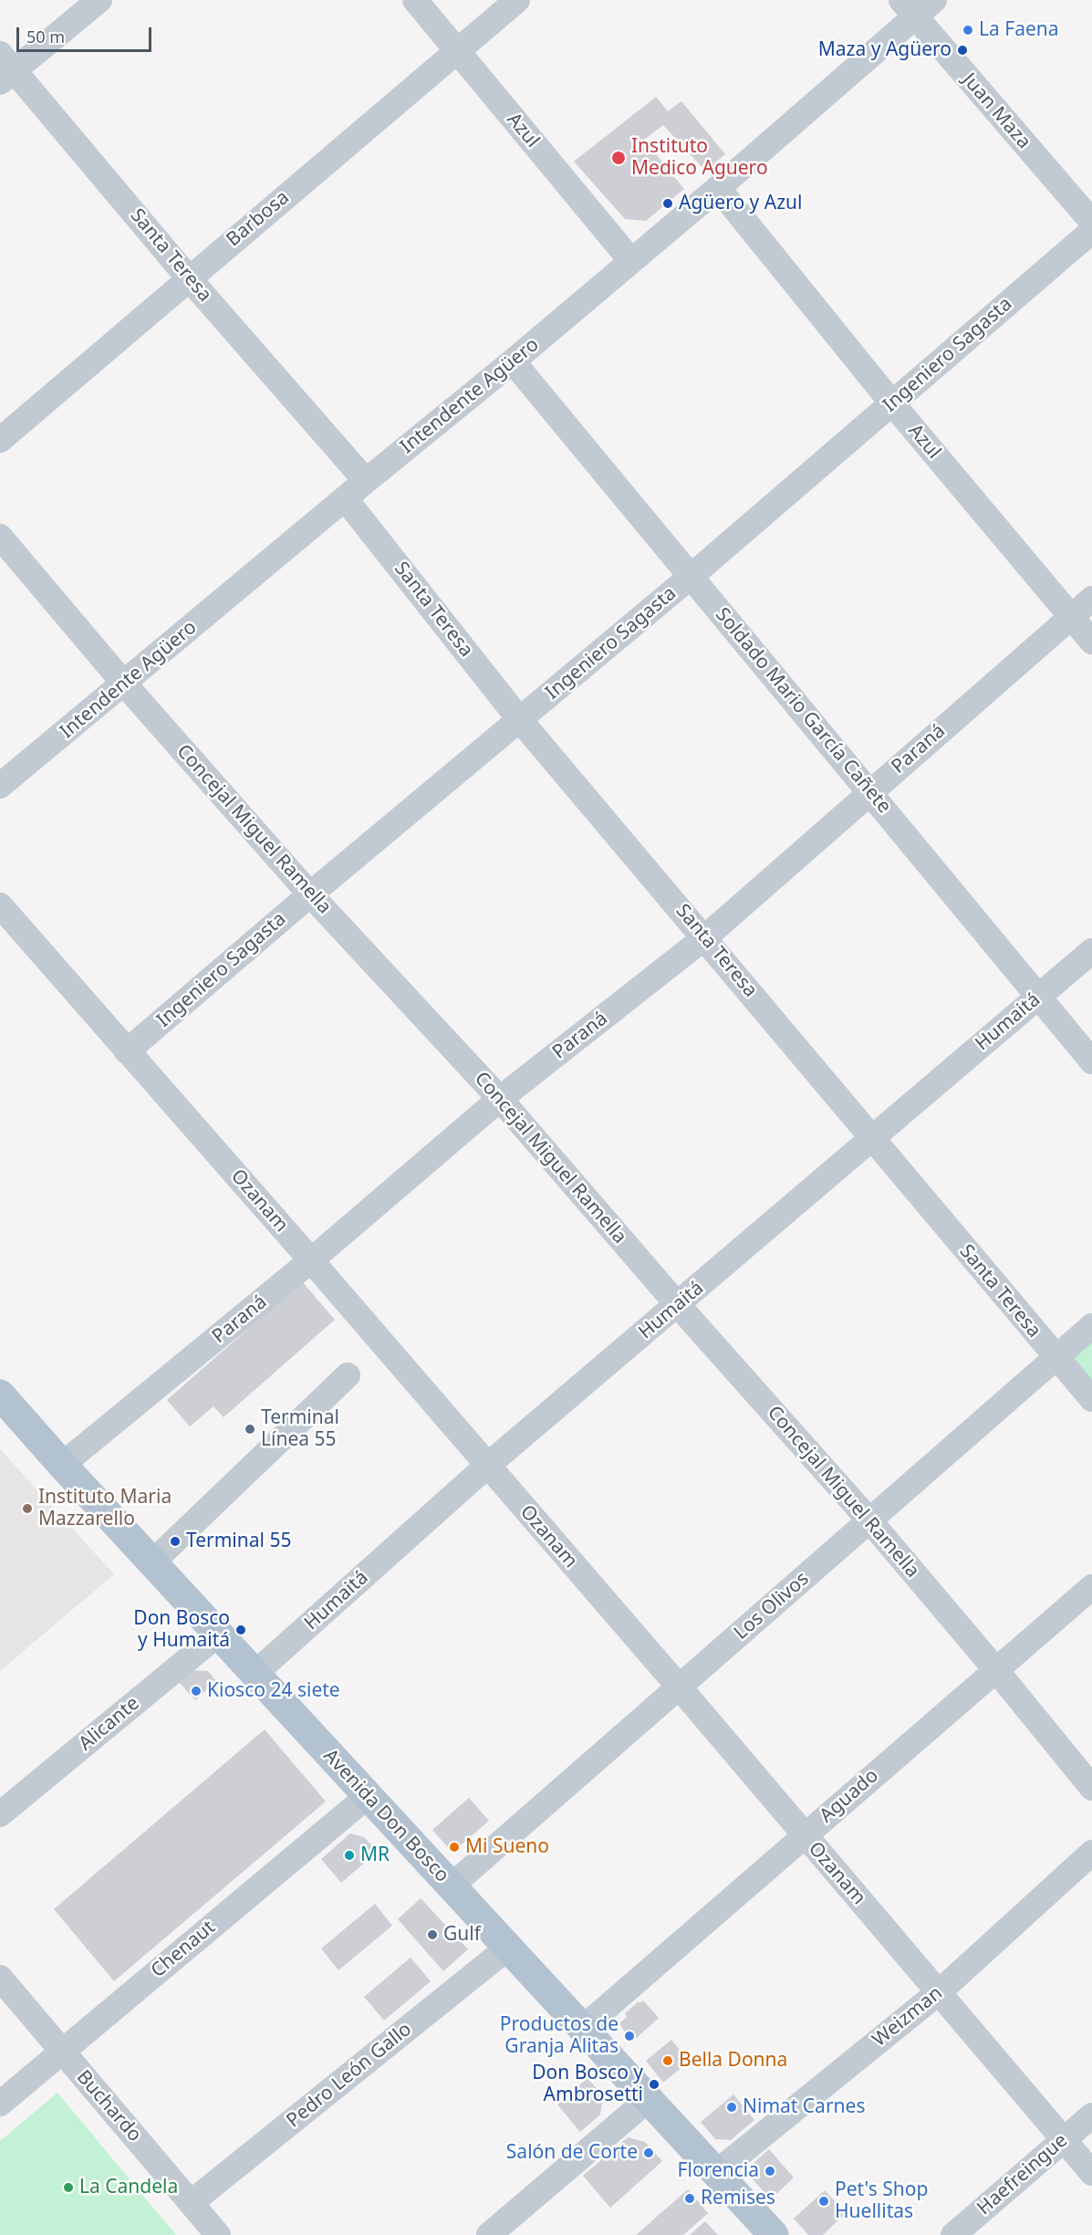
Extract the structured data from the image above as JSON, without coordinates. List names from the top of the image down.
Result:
{
  "streets": {
    "main road": ["Avenida Don Bosco"],
    "street": [
      "Juan Maza",
      "Azul",
      "Barbosa",
      "Santa Teresa",
      "Ingeniero Sagasta",
      "Intendente Agüero",
      "Soldado Mario García Cañete",
      "Paraná",
      "Concejal Miguel Ramella",
      "Humaitá",
      "Ozanam",
      "Los Olivos",
      "Alicante",
      "Aguado",
      "Chenaut",
      "Weizman",
      "Pedro León Gallo",
      "Buchardo",
      "Haefreingue"
    ]
  },
  "crossings": [
    ["Juan Maza", "Intendente Agüero"],
    ["Azul", "Barbosa"],
    ["Azul", "Ingeniero Sagasta"],
    ["Azul", "Intendente Agüero"],
    ["Azul", "Paraná"],
    ["Barbosa", "Santa Teresa"],
    ["Santa Teresa", "Ingeniero Sagasta"],
    ["Santa Teresa", "Intendente Agüero"],
    ["Santa Teresa", "Paraná"],
    ["Santa Teresa", "Humaitá"],
    ["Santa Teresa", "Los Olivos"],
    ["Ingeniero Sagasta", "Soldado Mario García Cañete"],
    ["Ingeniero Sagasta", "Concejal Miguel Ramella"],
    ["Ingeniero Sagasta", "Ozanam"],
    ["Intendente Agüero", "Soldado Mario García Cañete"],
    ["Intendente Agüero", "Concejal Miguel Ramella"],
    ["Soldado Mario García Cañete", "Paraná"],
    ["Soldado Mario García Cañete", "Humaitá"],
    ["Paraná", "Concejal Miguel Ramella"],
    ["Paraná", "Ozanam"],
    ["Paraná", "Avenida Don Bosco"],
    ["Concejal Miguel Ramella", "Humaitá"],
    ["Concejal Miguel Ramella", "Los Olivos"],
    ["Concejal Miguel Ramella", "Aguado"],
    ["Humaitá", "Ozanam"],
    ["Humaitá", "Avenida Don Bosco"],
    ["Ozanam", "Los Olivos"],
    ["Ozanam", "Aguado"],
    ["Ozanam", "Weizman"],
    ["Ozanam", "Haefreingue"],
    ["Los Olivos", "Avenida Don Bosco"],
    ["Alicante", "Avenida Don Bosco"],
    ["Aguado", "Avenida Don Bosco"],
    ["Avenida Don Bosco", "Chenaut"],
    ["Avenida Don Bosco", "Weizman"],
    ["Avenida Don Bosco", "Pedro León Gallo"],
    ["Chenaut", "Buchardo"],
    ["Pedro León Gallo", "Buchardo"]
  ],
  "places": [
    "La Faena",
    "Maza y Agüero",
    "Instituto Medico Aguero",
    "Agüero y Azul",
    "Terminal Línea 55",
    "Instituto Maria Mazzarello",
    "Terminal 55",
    "Don Bosco y Humaitá",
    "Kiosco 24 siete",
    "Mi Sueno",
    "MR",
    "Gulf",
    "Productos de Granja Alitas",
    "Bella Donna",
    "Don Bosco y Ambrosetti",
    "Nimat Carnes",
    "Salón de Corte",
    "Florencia",
    "La Candela",
    "Remises",
    "Pet's Shop Huellitas"
  ],
  "scale_bar": "50 m"
}
